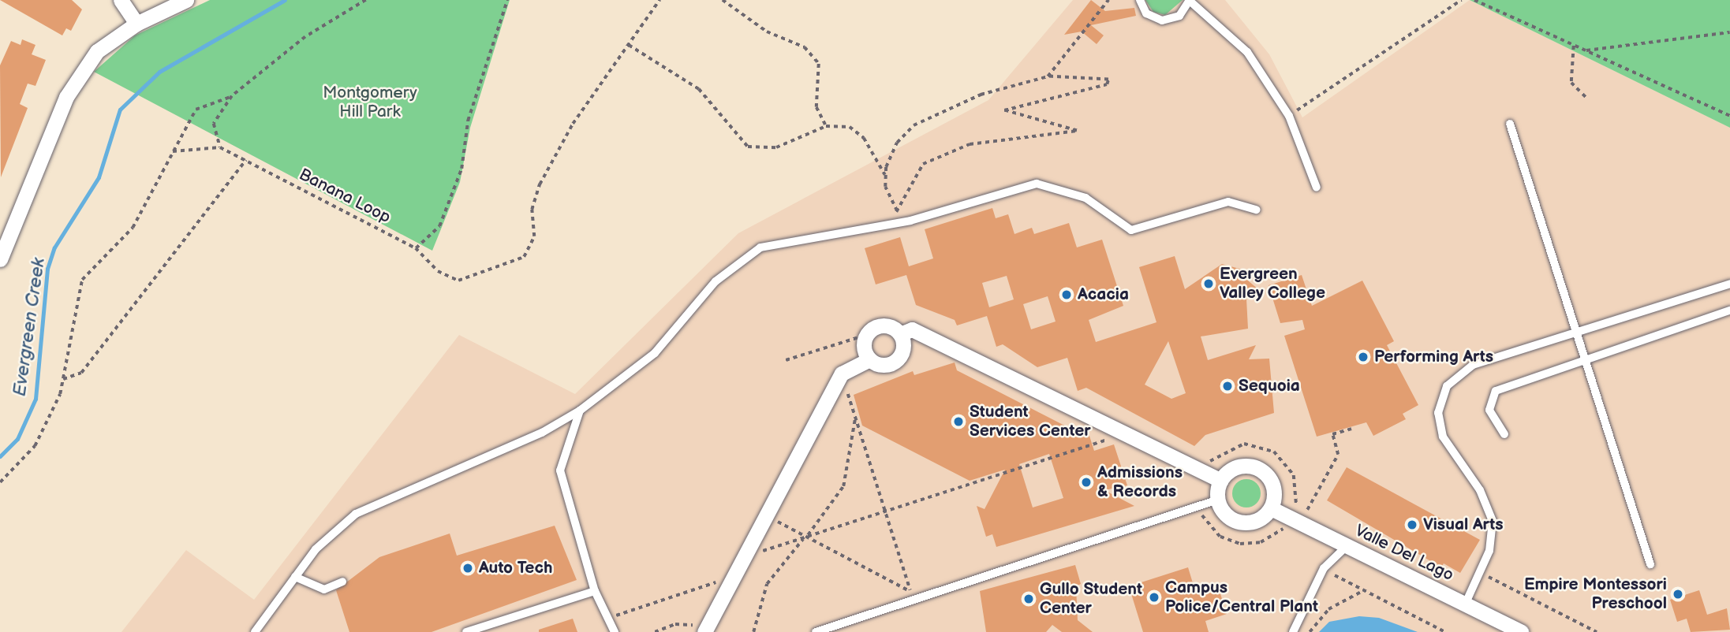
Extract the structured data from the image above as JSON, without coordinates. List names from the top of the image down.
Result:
{
  "streets": {
    "street": ["Valle Del Lago"],
    "path": ["Banana Loop"]
  },
  "water": ["Evergreen Creek"],
  "parks": ["Montgomery Hill Park"],
  "places": [
    "Evergreen Valley College",
    "Acacia",
    "Performing Arts",
    "Sequoia",
    "Student Services Center",
    "Admissions & Records",
    "Visual Arts",
    "Auto Tech",
    "Empire Montessori Preschool",
    "Campus Police/Central Plant",
    "Gullo Student Center"
  ]
}
